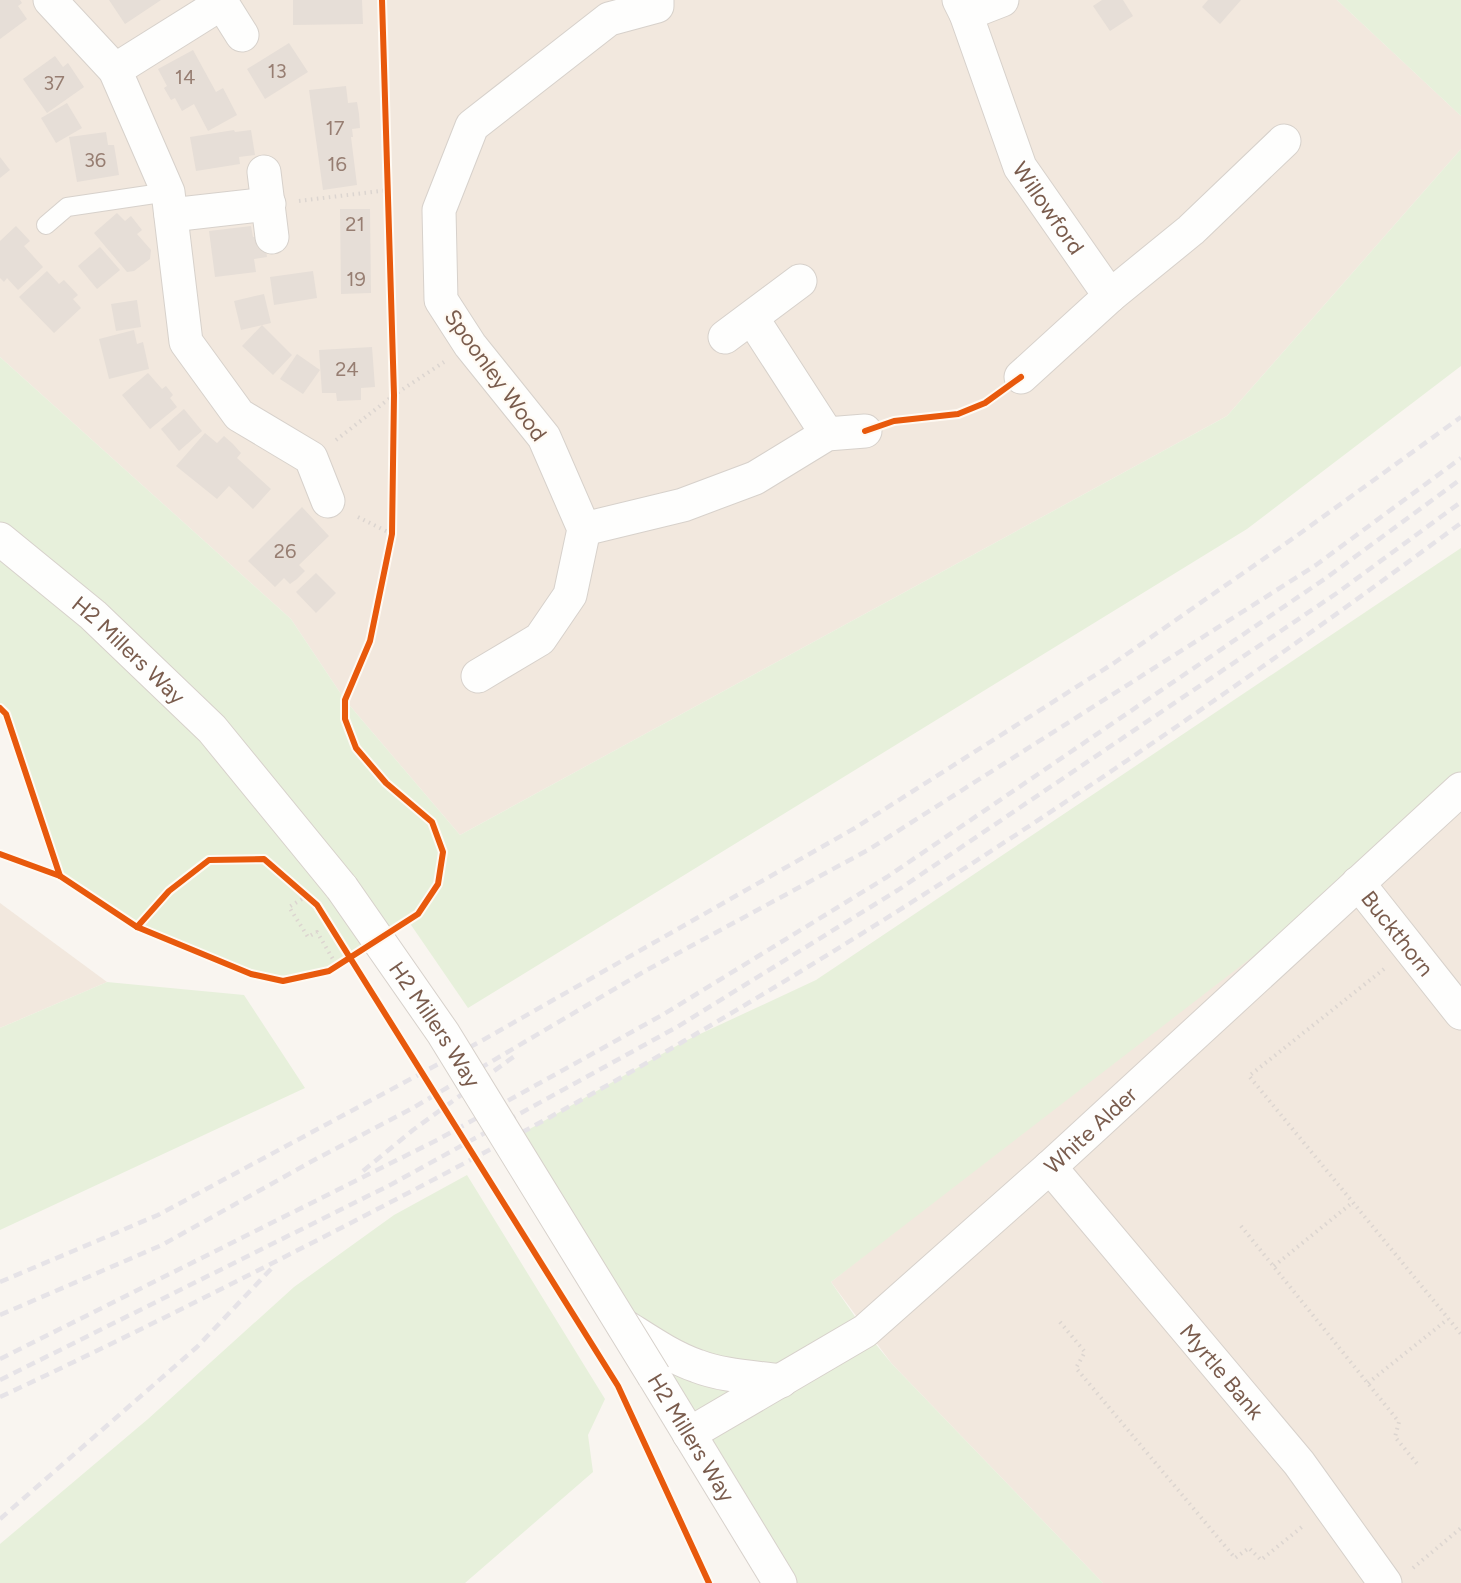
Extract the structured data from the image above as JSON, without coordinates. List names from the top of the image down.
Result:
{
  "streets": {
    "street": [
      "Willowford",
      "Spoonley Wood",
      "H2 Millers Way",
      "Buckthorn",
      "White Alder",
      "Myrtle Bank"
    ]
  },
  "crossings": [
    ["H2 Millers Way", "White Alder"],
    ["Buckthorn", "White Alder"],
    ["White Alder", "Myrtle Bank"]
  ],
  "house_numbers": [
    "13",
    "14",
    "37",
    "17",
    "36",
    "16",
    "21",
    "19",
    "24",
    "26"
  ]
}
